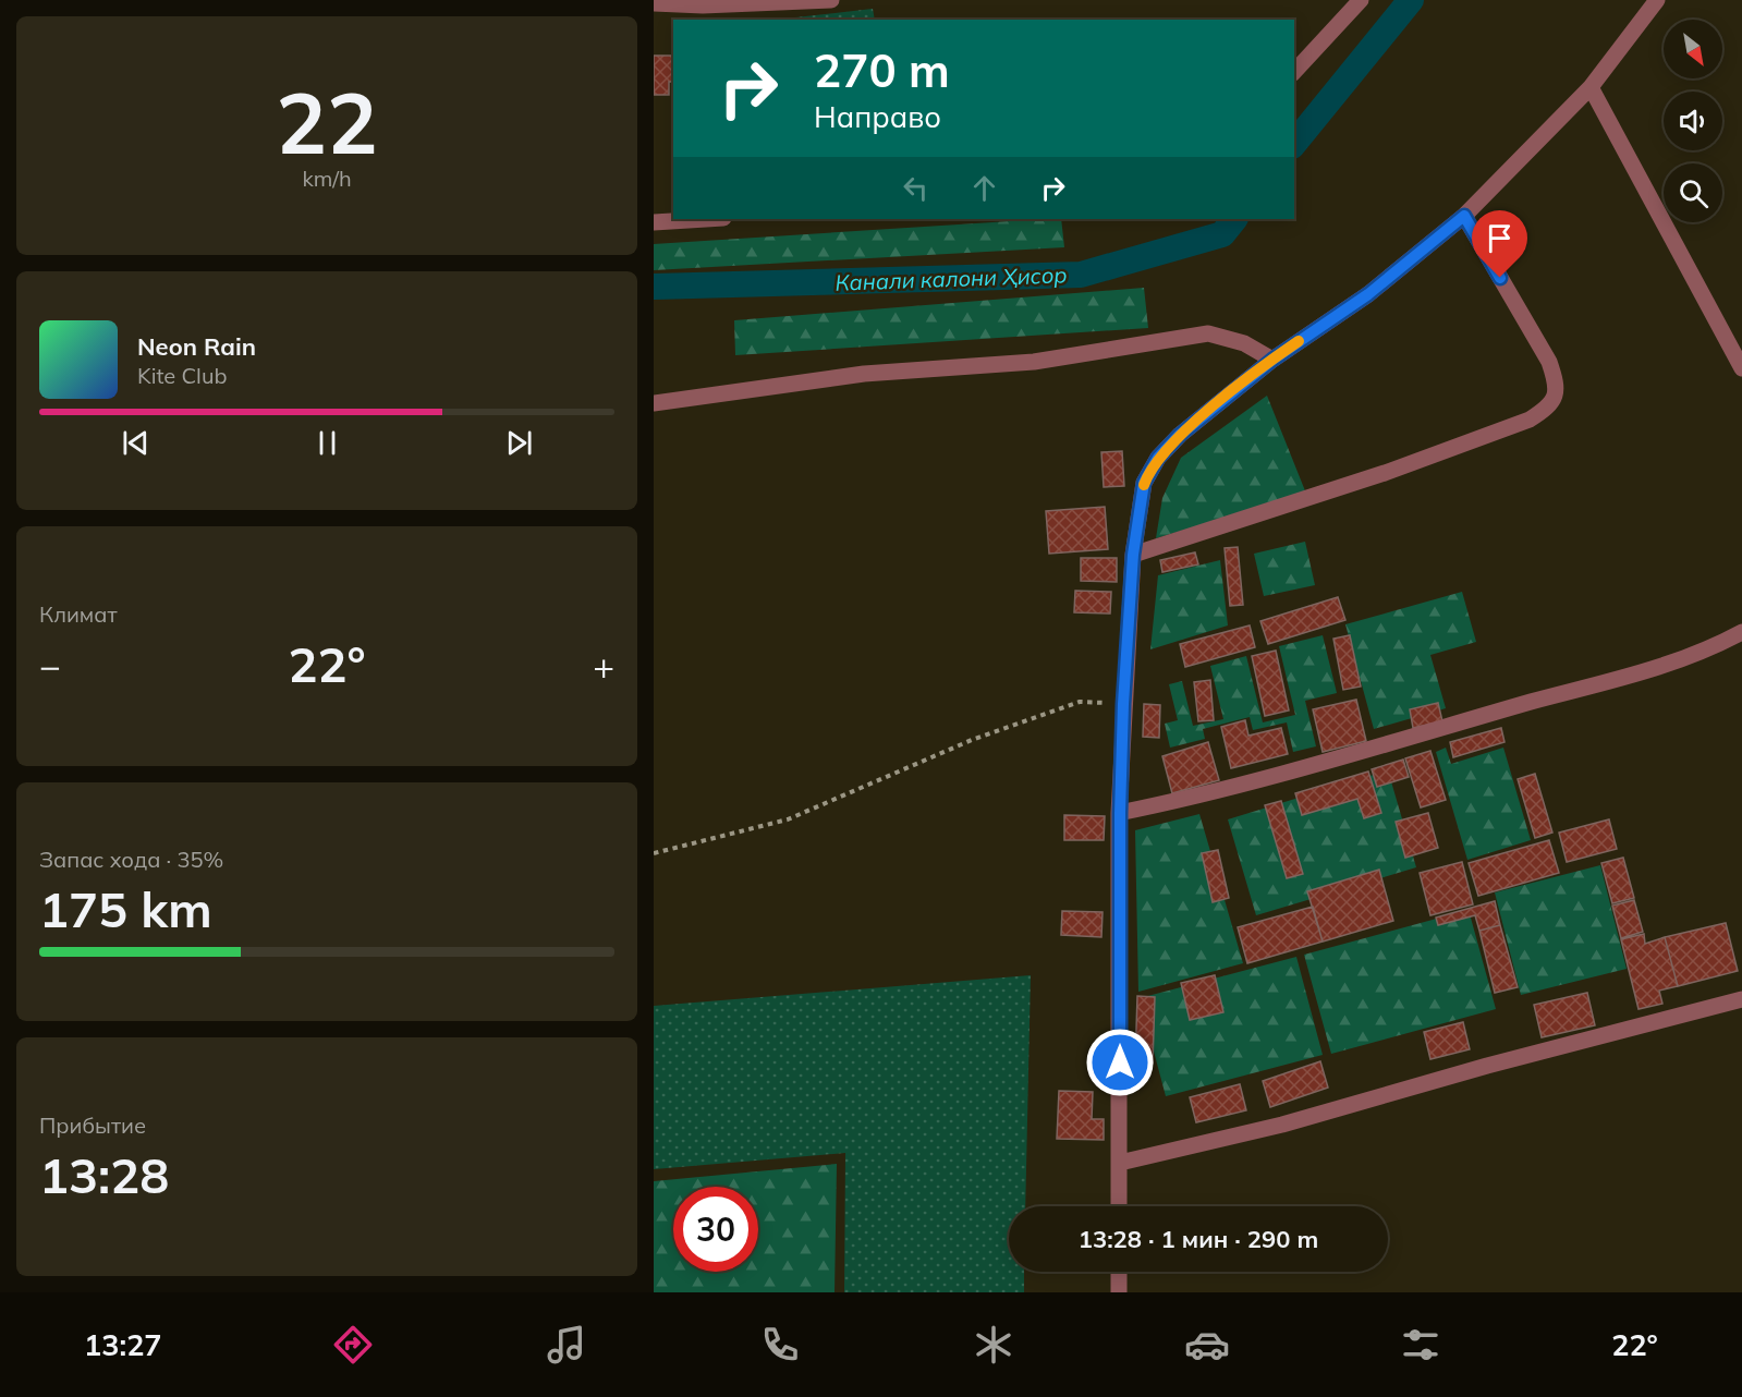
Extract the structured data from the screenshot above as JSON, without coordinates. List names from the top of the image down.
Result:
{
  "water": ["Канали калони Ҳисор"],
  "north": "bottom right",
  "page": {
    "tile": [
      ["22", "km/h"],
      "Климат",
      ["Запас хода · 35%", "175 km"],
      ["Прибытие", "13:28"]
    ],
    "turn": ["270 m", "Направо"],
    "song": ["Neon Rain", "Kite Club"],
    "heat": ["−", "22°", "+"],
    "limit": "30",
    "trip": "13:28 · 1 мин · 290 m",
    "tabs": ["13:27", "22°"]
  }
}
